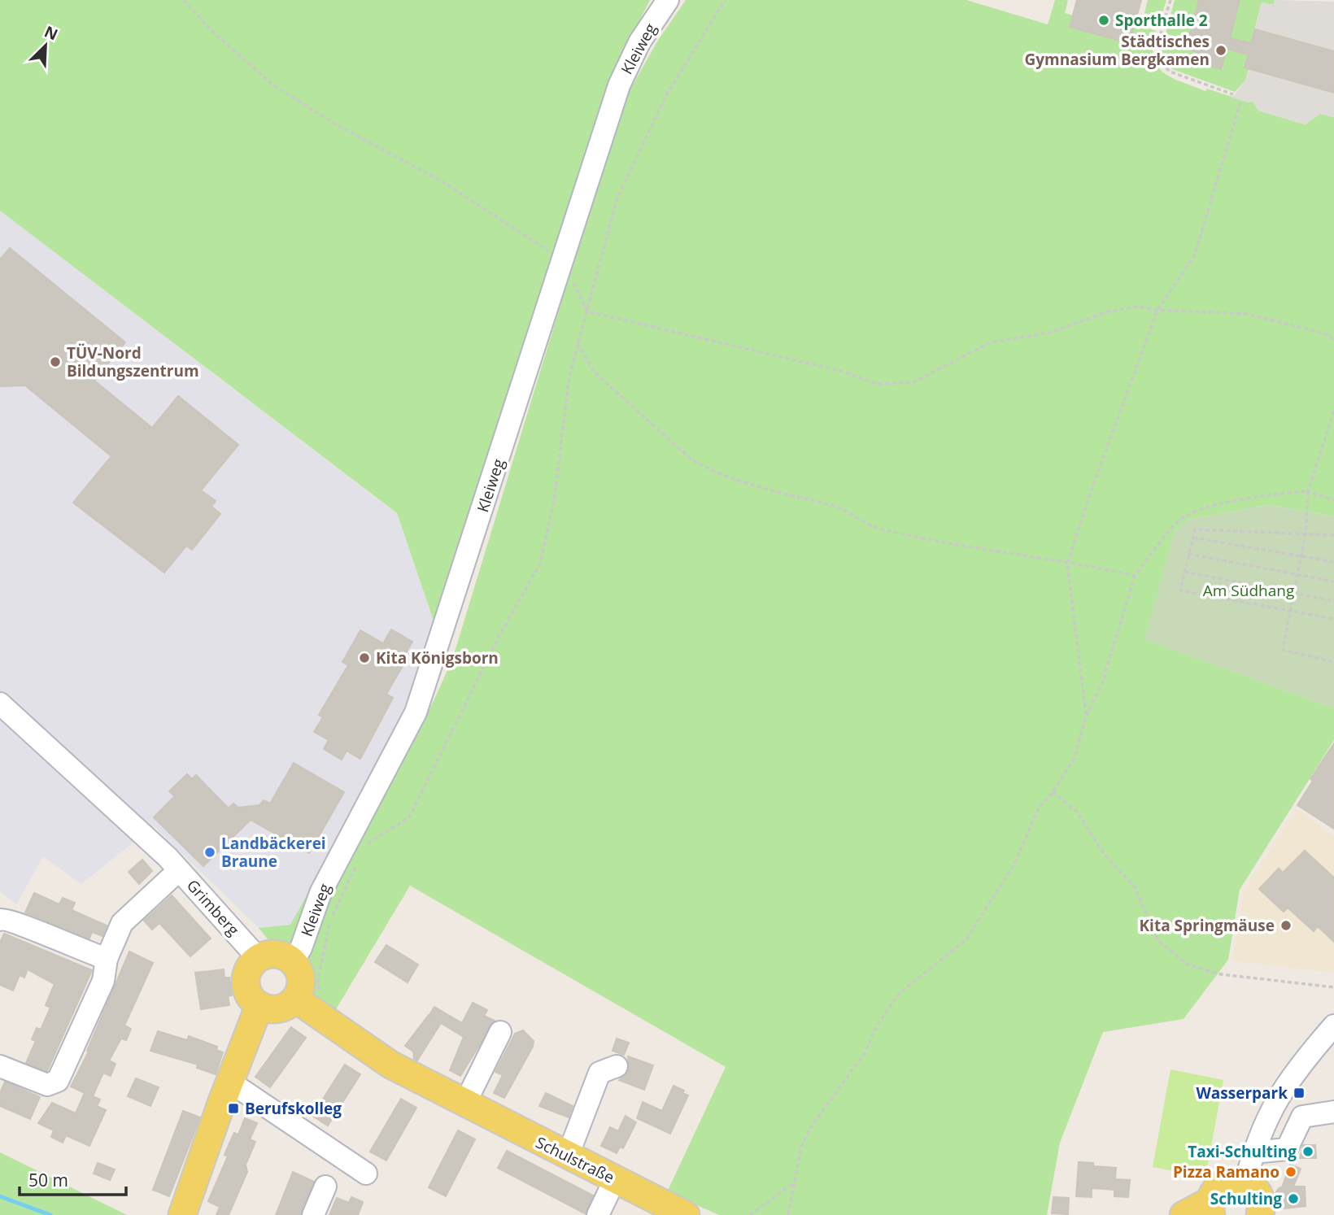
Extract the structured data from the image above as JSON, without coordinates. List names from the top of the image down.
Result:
{
  "streets": {
    "main road": ["Schulstraße"],
    "street": ["Kleiweg", "Grimberg"]
  },
  "crossings": [
    ["Kleiweg", "Grimberg"],
    ["Kleiweg", "Schulstraße"],
    ["Grimberg", "Schulstraße"]
  ],
  "parks": ["Am Südhang"],
  "places": {
    "other": [
      "Sporthalle 2",
      "Städtisches Gymnasium Bergkamen",
      "TÜV-Nord Bildungszentrum",
      "Kita Königsborn",
      "Landbäckerei Braune",
      "Kita Springmäuse",
      "Taxi-Schulting",
      "Pizza Ramano",
      "Schulting"
    ],
    "transit": ["Wasserpark", "Berufskolleg"]
  },
  "scale_bar": "50 m",
  "north": "top right"
}
